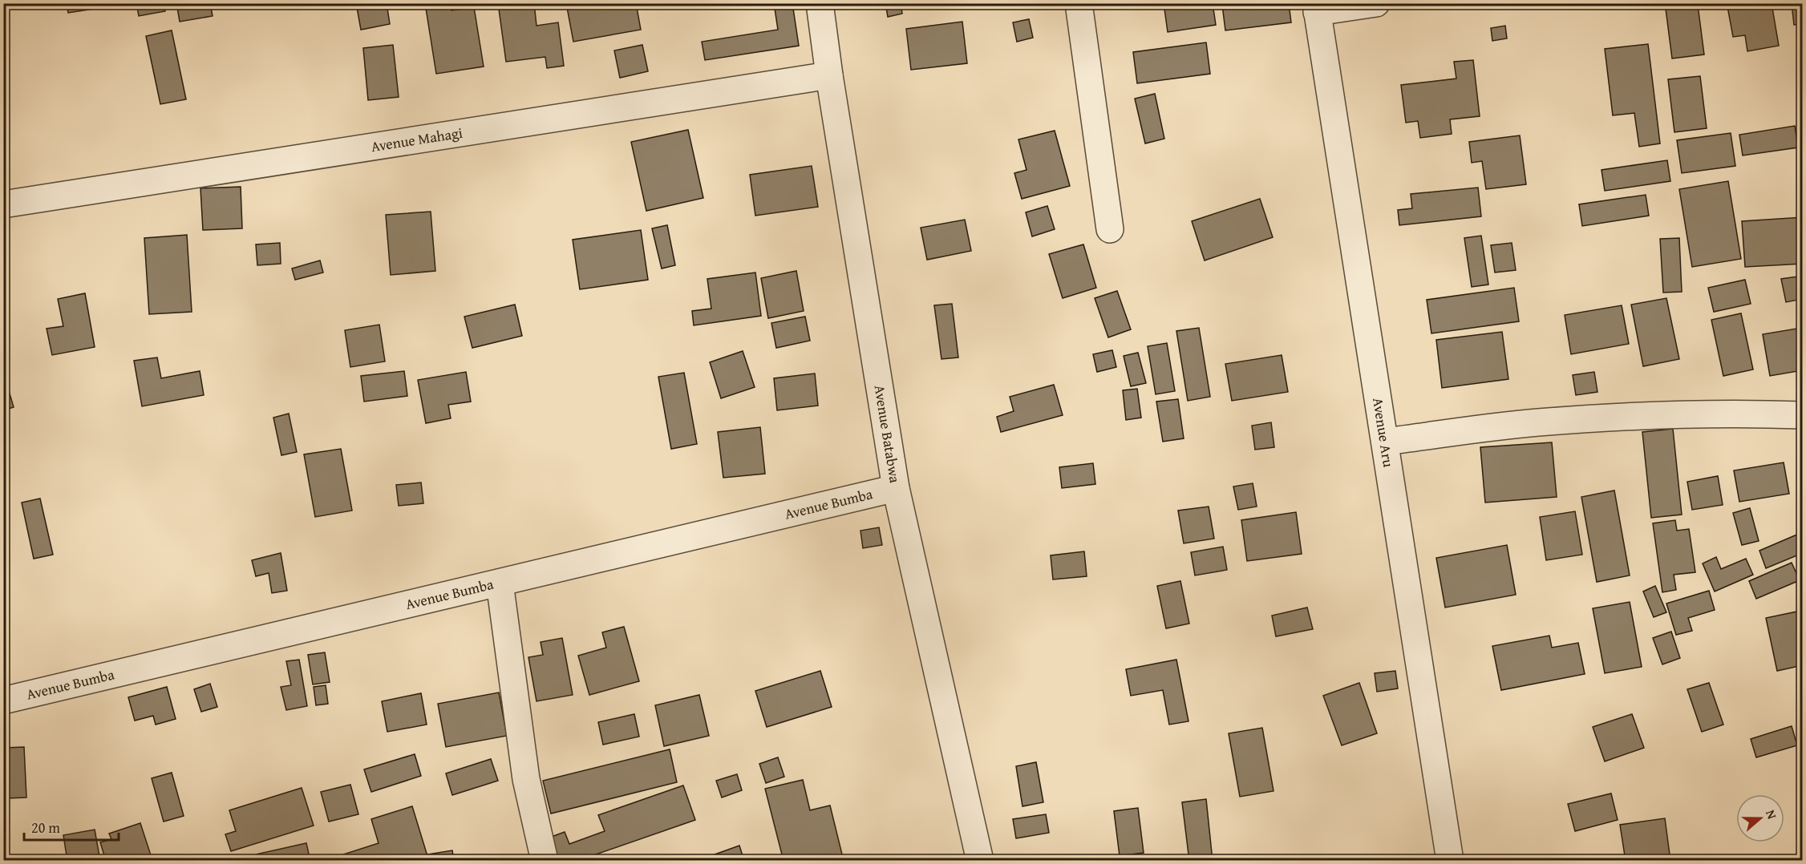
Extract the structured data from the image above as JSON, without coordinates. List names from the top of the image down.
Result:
{
  "streets": {
    "street": [
      "Avenue Mahagi",
      "Avenue Aru",
      "Avenue Batabwa",
      "Avenue Bumba"
    ]
  },
  "crossings": [
    ["Avenue Mahagi", "Avenue Batabwa"],
    ["Avenue Batabwa", "Avenue Bumba"]
  ],
  "scale_bar": "20 m",
  "north": "right"
}
